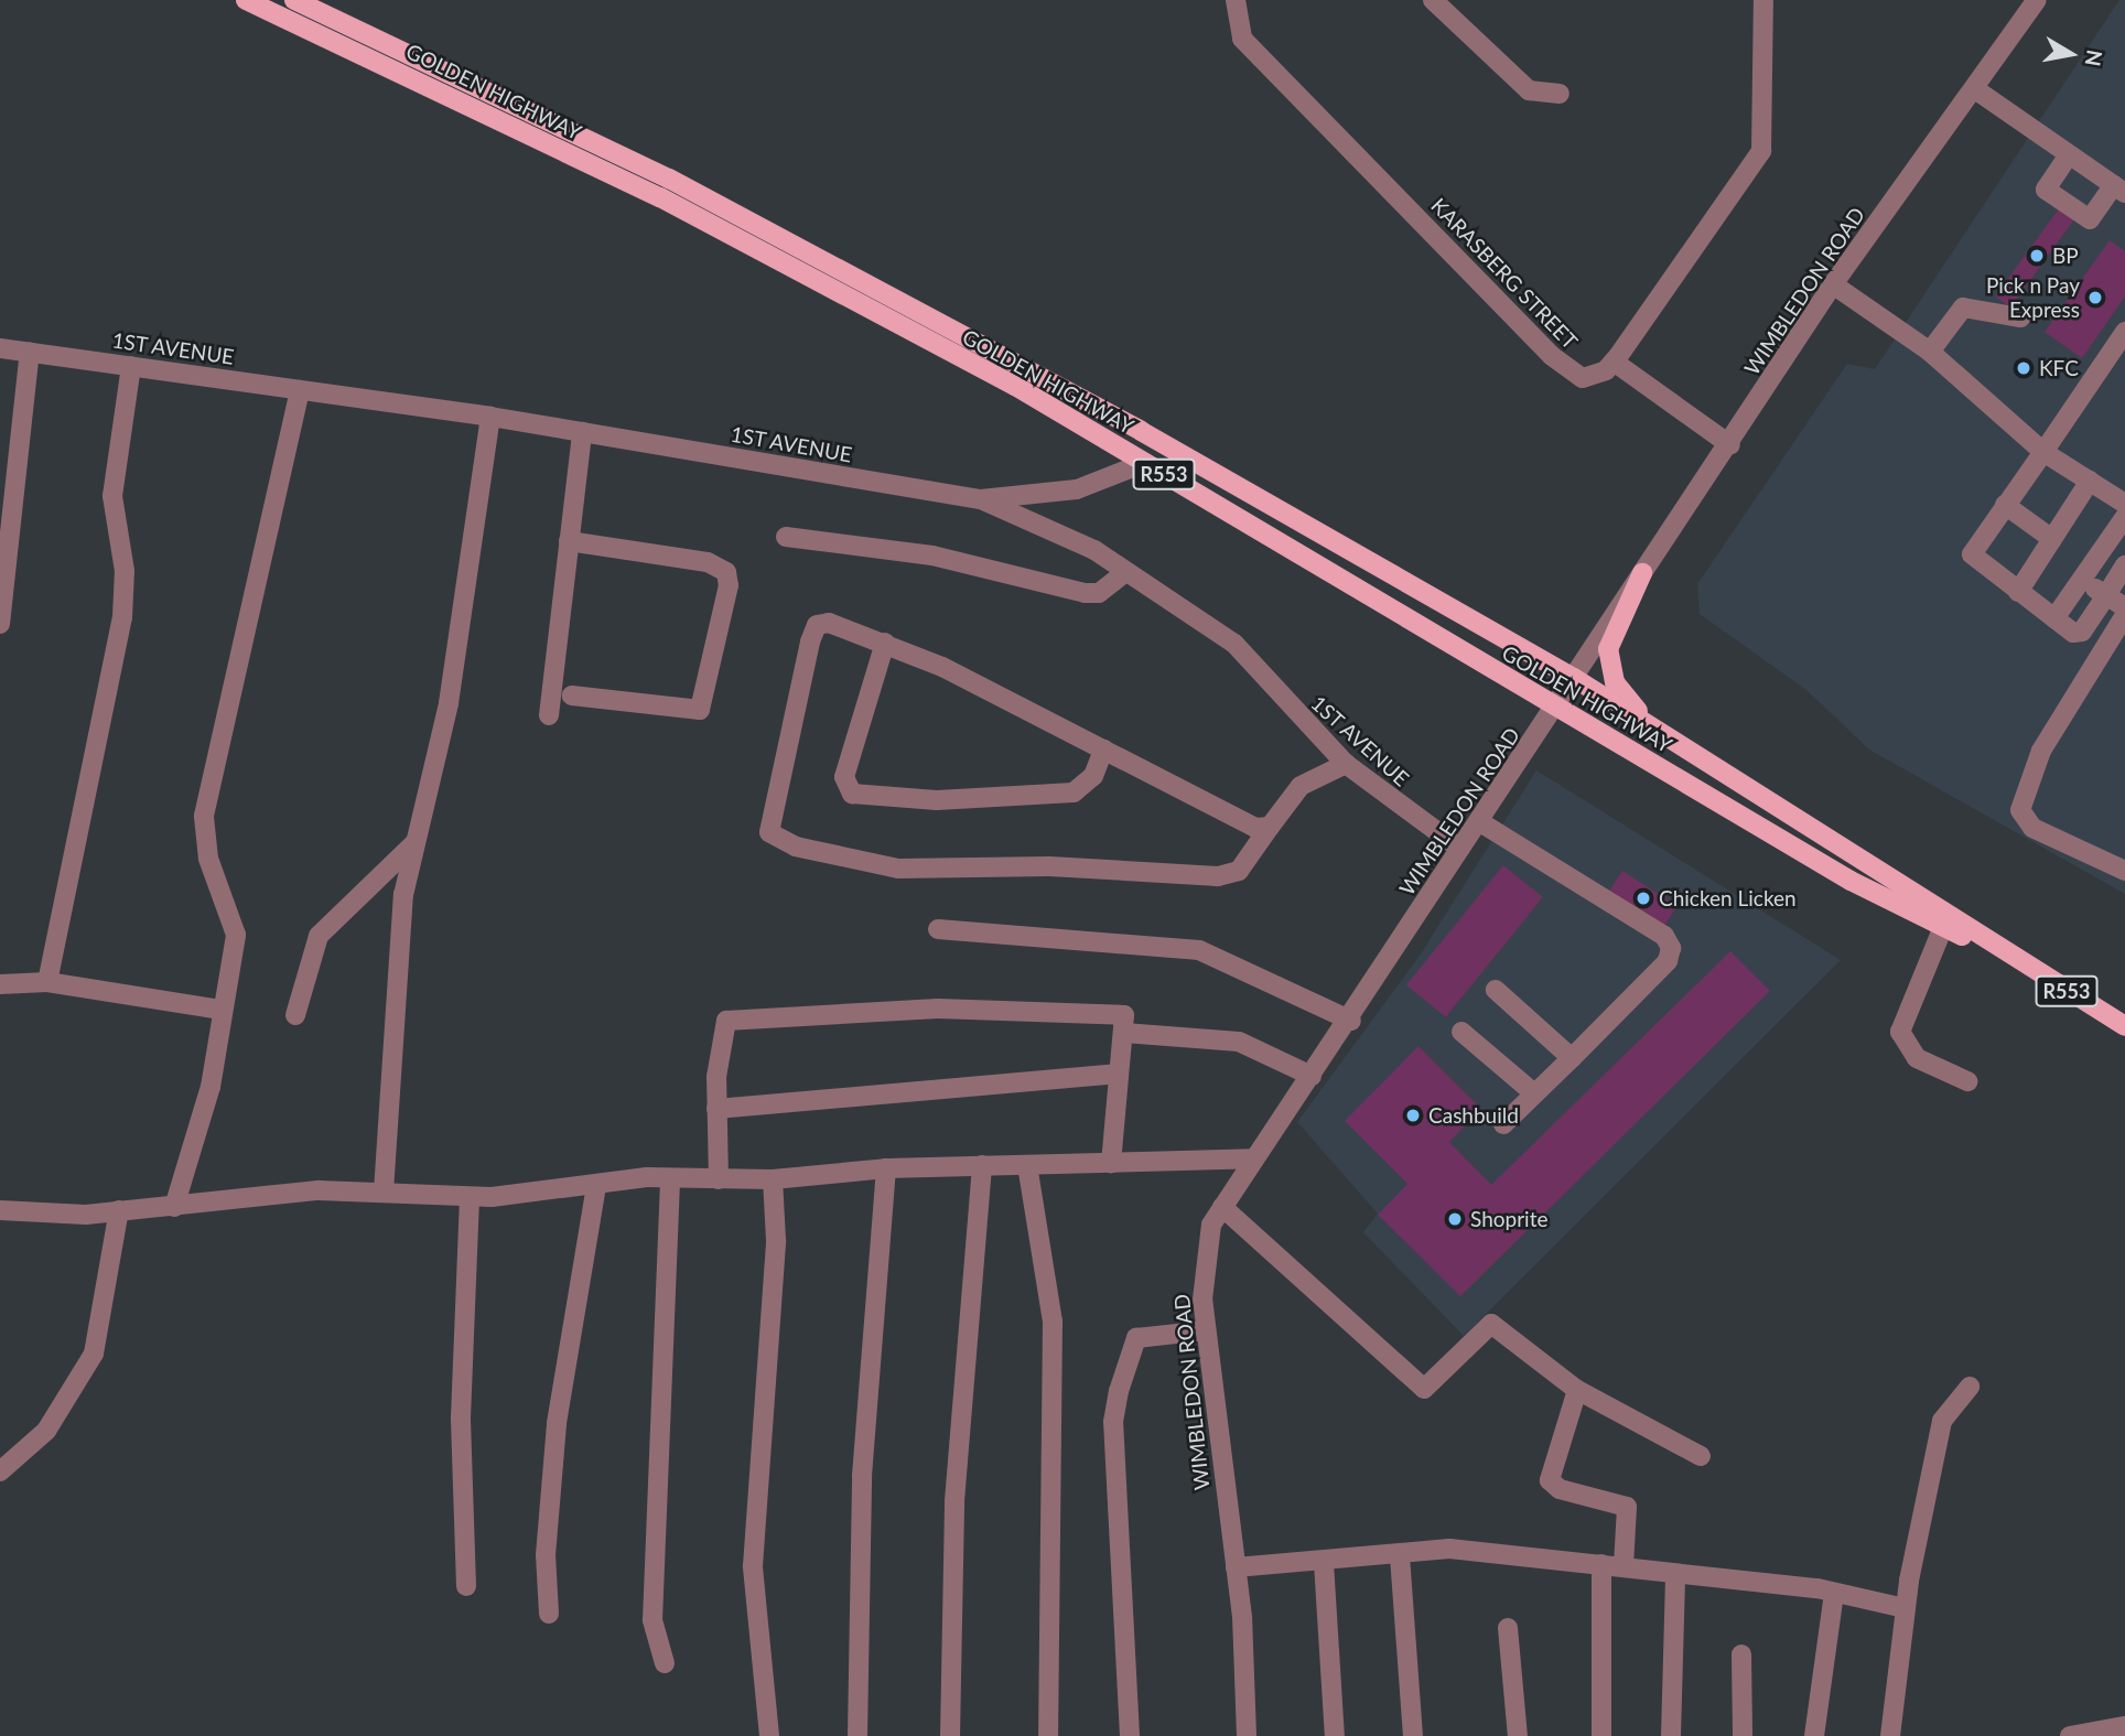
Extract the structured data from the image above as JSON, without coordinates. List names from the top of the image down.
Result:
{
  "streets": {
    "main road": ["GOLDEN HIGHWAY", "R553"],
    "street": ["KARASBERG STREET", "WIMBLEDON ROAD", "1ST AVENUE"]
  },
  "crossings": [
    ["GOLDEN HIGHWAY", "WIMBLEDON ROAD"],
    ["WIMBLEDON ROAD", "1ST AVENUE"]
  ],
  "places": [
    "BP",
    "Pick n Pay Express",
    "KFC",
    "Chicken Licken",
    "Cashbuild",
    "Shoprite"
  ],
  "north": "right"
}
